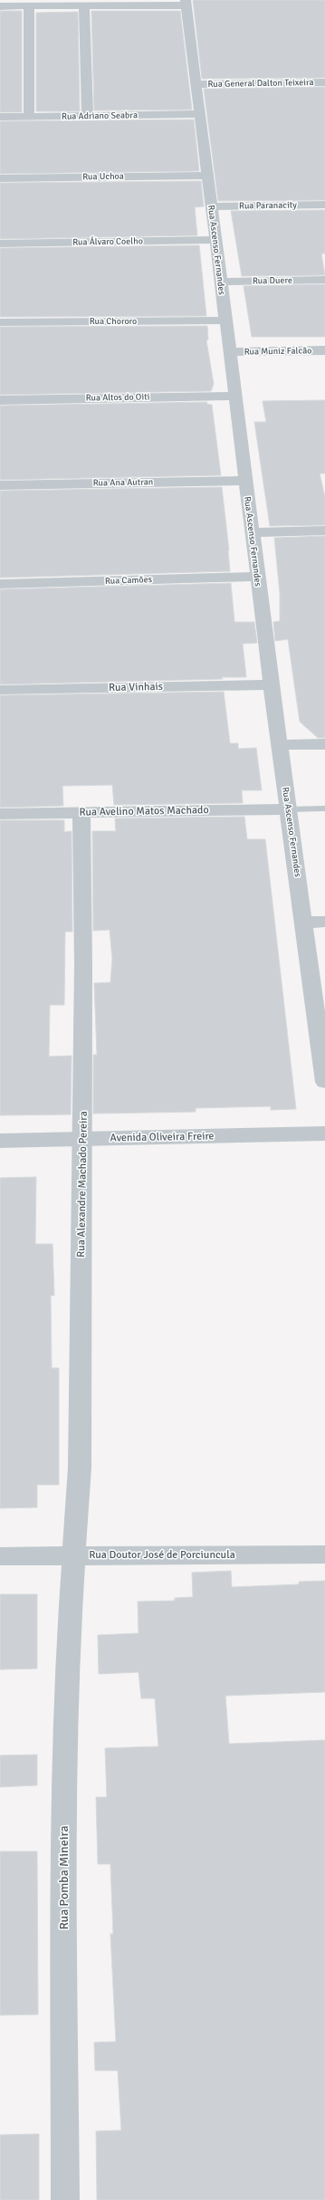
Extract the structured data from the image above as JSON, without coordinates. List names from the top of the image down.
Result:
{
  "streets": {
    "street": [
      "Rua General Dalton Teixeira",
      "Rua Adriano Seabra",
      "Rua Uchoa",
      "Rua Paranacity",
      "Rua Álvaro Coelho",
      "Rua Ascenso Fernandes",
      "Rua Duere",
      "Rua Chororo",
      "Rua Muniz Falcão",
      "Rua Altos do Oiti",
      "Rua Ana Autran",
      "Rua Camões",
      "Rua Vinhais",
      "Rua Avelino Matos Machado",
      "Avenida Oliveira Freire",
      "Rua Alexandre Machado Pereira",
      "Rua Doutor José de Porciuncula",
      "Rua Pomba Mineira"
    ]
  },
  "crossings": [
    ["Rua General Dalton Teixeira", "Rua Ascenso Fernandes"],
    ["Rua Adriano Seabra", "Rua Ascenso Fernandes"],
    ["Rua Uchoa", "Rua Ascenso Fernandes"],
    ["Rua Paranacity", "Rua Ascenso Fernandes"],
    ["Rua Álvaro Coelho", "Rua Ascenso Fernandes"],
    ["Rua Ascenso Fernandes", "Rua Duere"],
    ["Rua Ascenso Fernandes", "Rua Chororo"],
    ["Rua Ascenso Fernandes", "Rua Muniz Falcão"],
    ["Rua Ascenso Fernandes", "Rua Altos do Oiti"],
    ["Rua Ascenso Fernandes", "Rua Ana Autran"],
    ["Rua Ascenso Fernandes", "Rua Camões"],
    ["Rua Ascenso Fernandes", "Rua Vinhais"],
    ["Rua Ascenso Fernandes", "Rua Avelino Matos Machado"],
    ["Rua Avelino Matos Machado", "Rua Alexandre Machado Pereira"],
    ["Avenida Oliveira Freire", "Rua Alexandre Machado Pereira"],
    ["Rua Alexandre Machado Pereira", "Rua Doutor José de Porciuncula"],
    ["Rua Alexandre Machado Pereira", "Rua Pomba Mineira"],
    ["Rua Doutor José de Porciuncula", "Rua Pomba Mineira"]
  ]
}
